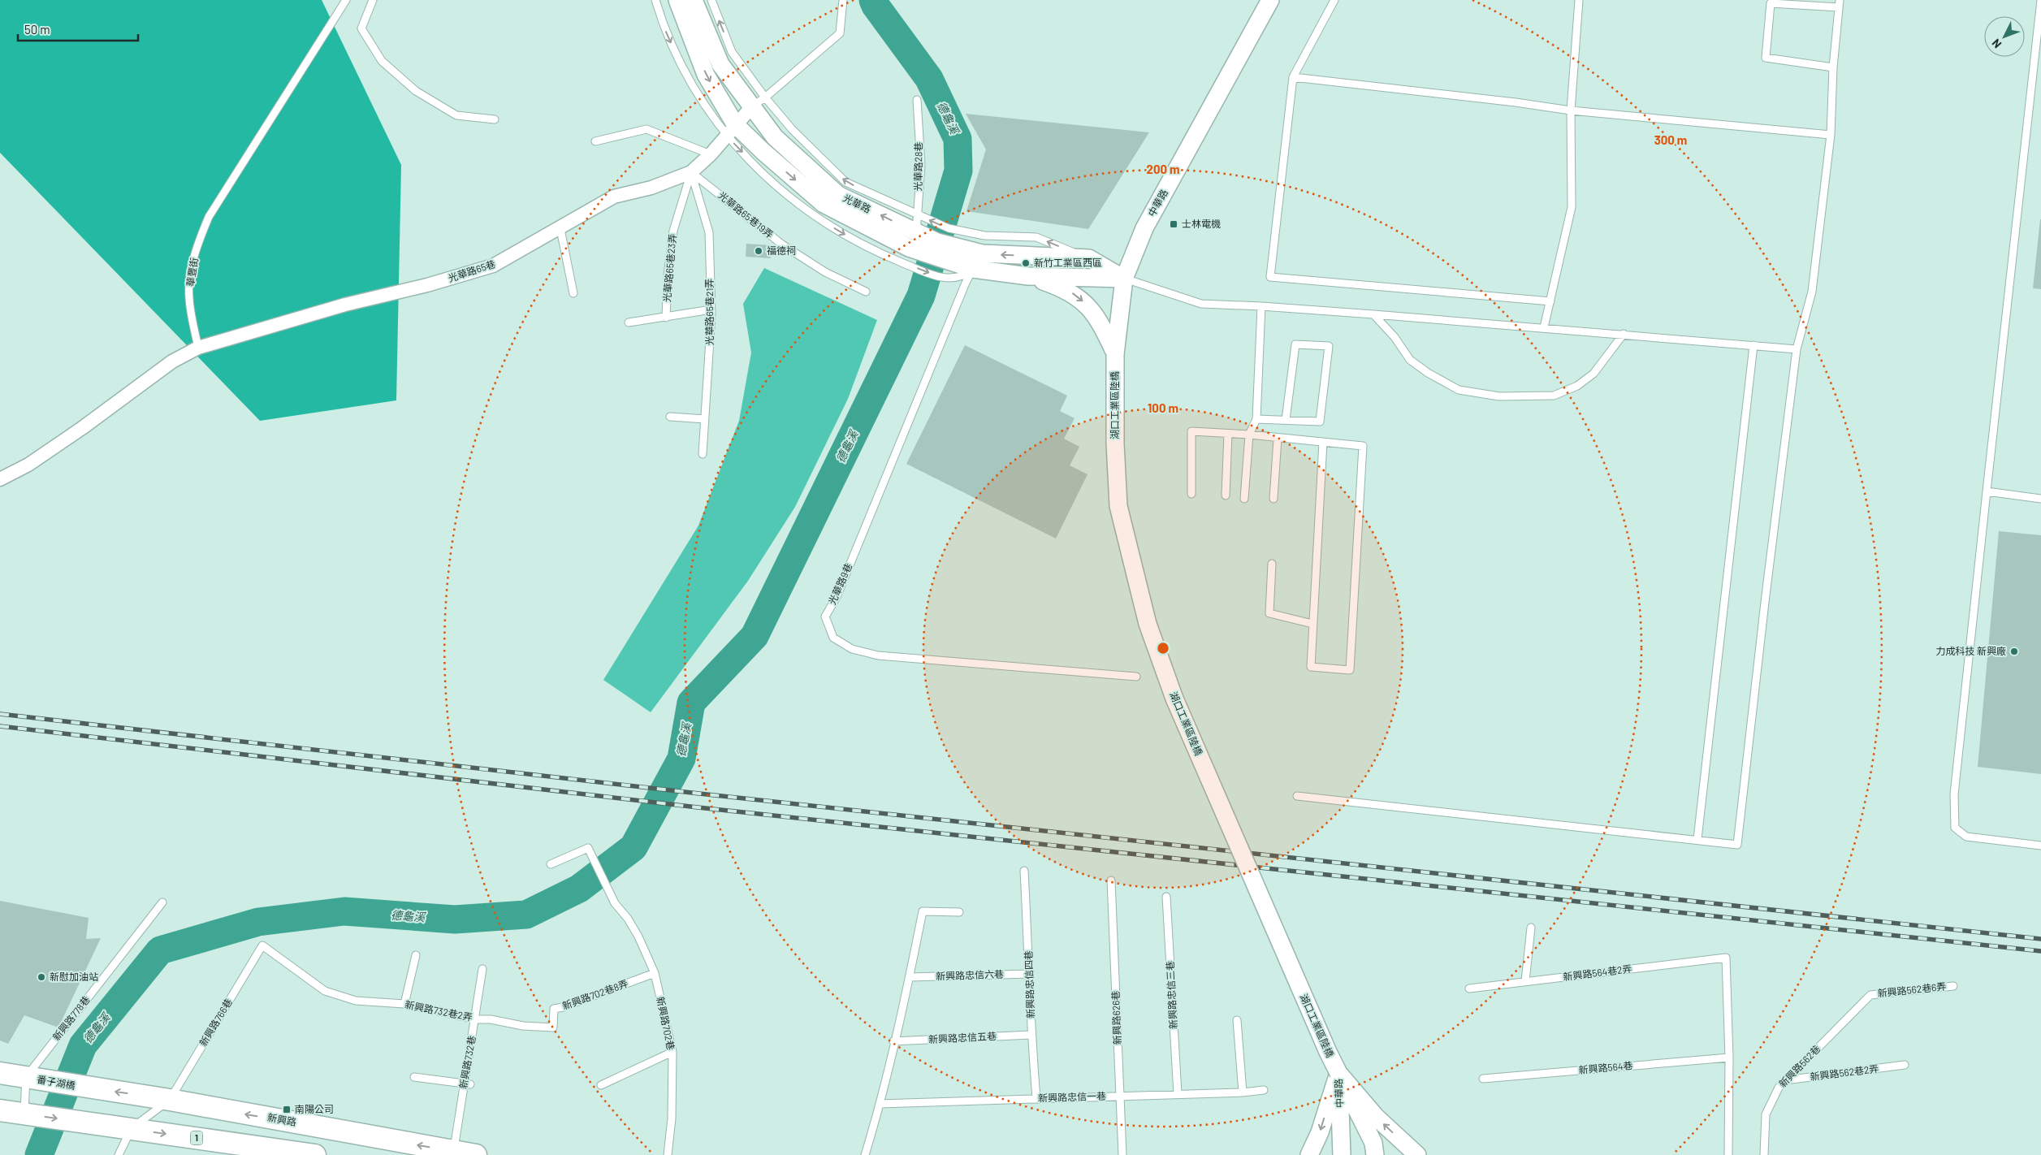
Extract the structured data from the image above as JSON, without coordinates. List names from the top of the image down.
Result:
{
  "streets": {
    "main road": ["番子湖橋", "新興路", "1"],
    "street": [
      "中華路",
      "光華路",
      "光華路65巷",
      "湖口工業區陸橋"
    ],
    "lane": [
      "光華路28巷",
      "光華路65巷19弄",
      "光華路65巷23弄",
      "華豐街",
      "光華路65巷21弄",
      "光華路9巷",
      "新興路564巷2弄",
      "新興路忠信六巷",
      "新興路忠信四巷",
      "新興路562巷6弄",
      "新興路702巷8弄",
      "新興路忠信三巷",
      "新興路732巷2弄",
      "新興路626巷",
      "新興路778巷",
      "新興路766巷",
      "新興路702巷",
      "新興路忠信五巷",
      "新興路732巷",
      "新興路562巷",
      "新興路564巷",
      "新興路562巷2弄",
      "新興路忠信一巷"
    ]
  },
  "crossings": [
    ["光華路28巷", "光華路"],
    ["中華路", "光華路"],
    ["中華路", "湖口工業區陸橋"],
    ["光華路", "光華路65巷"],
    ["光華路", "光華路9巷"],
    ["光華路65巷19弄", "光華路65巷23弄"],
    ["光華路65巷19弄", "光華路65巷"],
    ["光華路65巷19弄", "光華路65巷21弄"],
    ["光華路65巷23弄", "光華路65巷"],
    ["光華路65巷23弄", "光華路65巷21弄"],
    ["光華路65巷", "華豐街"],
    ["光華路65巷", "光華路65巷21弄"],
    ["新興路564巷2弄", "新興路564巷"],
    ["新興路忠信六巷", "新興路忠信四巷"],
    ["新興路忠信四巷", "新興路忠信五巷"],
    ["新興路忠信四巷", "新興路忠信一巷"],
    ["新興路562巷6弄", "新興路562巷"],
    ["新興路702巷8弄", "新興路732巷2弄"],
    ["新興路702巷8弄", "新興路702巷"],
    ["新興路忠信三巷", "新興路忠信一巷"],
    ["新興路732巷2弄", "新興路766巷"],
    ["新興路732巷2弄", "新興路732巷"],
    ["新興路626巷", "新興路忠信一巷"],
    ["新興路778巷", "番子湖橋"],
    ["新興路766巷", "新興路"],
    ["新興路732巷", "新興路"],
    ["新興路562巷", "新興路562巷2弄"],
    ["番子湖橋", "新興路"]
  ],
  "water": ["德龜溪"],
  "places": {
    "transit": ["士林電機", "南陽公司"],
    "other": [
      "福德祠",
      "新竹工業區西區",
      "力成科技 新興廠",
      "新慰加油站"
    ]
  },
  "scale_bar": "50 m",
  "north": "bottom left",
  "rings": ["300 m", "200 m", "100 m"]
}
